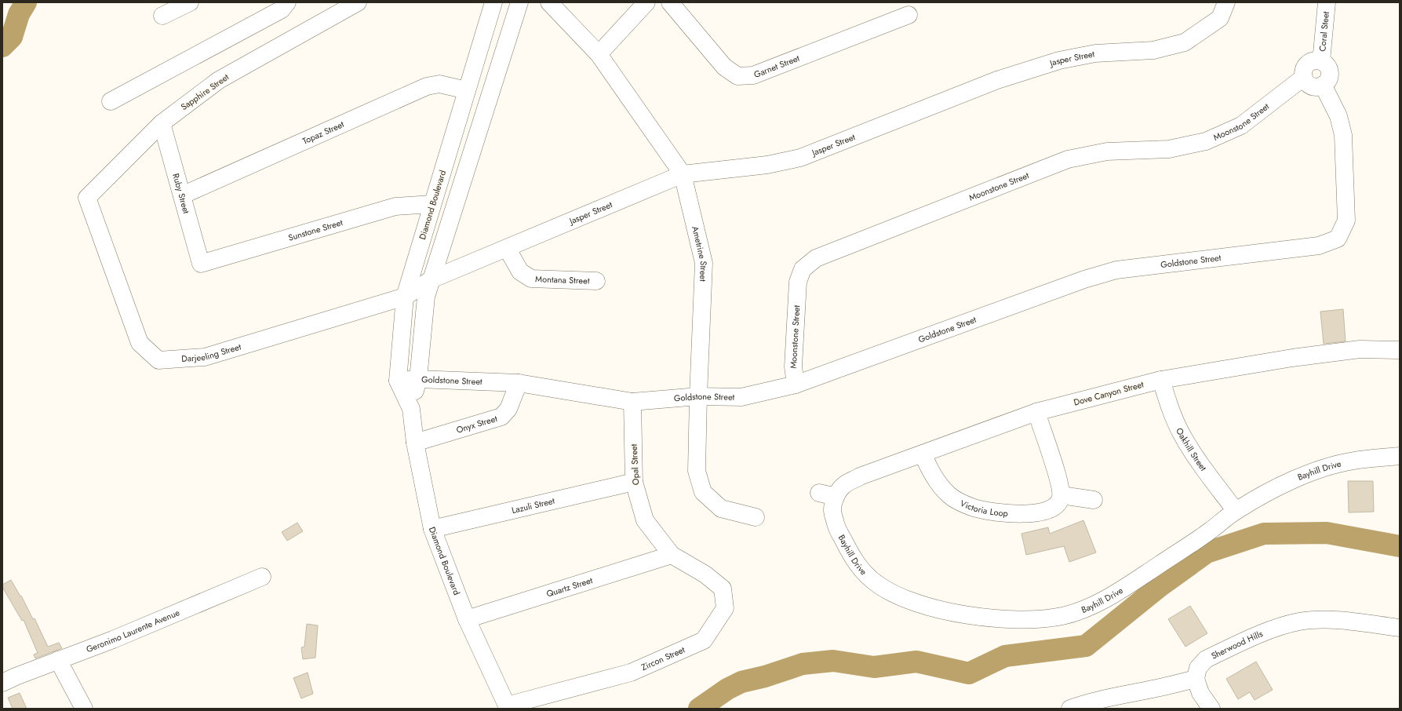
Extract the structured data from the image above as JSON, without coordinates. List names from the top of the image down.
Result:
{
  "streets": {
    "street": [
      "Coral Steet",
      "Jasper Street",
      "Garnet Street",
      "Sapphire Street",
      "Moonstone Street",
      "Topaz Street",
      "Ruby Street",
      "Diamond Boulevard",
      "Sunstone Street",
      "Ametrine Street",
      "Goldstone Street",
      "Montana Street",
      "Darjeeling Street",
      "Dove Canyon Street",
      "Onyx Street",
      "Oakhill Street",
      "Opal Street",
      "Bayhill Drive",
      "Lazuli Street",
      "Victoria Loop",
      "Quartz Street",
      "Geronimo Laurente Avenue",
      "Sherwood Hills",
      "Zircon Street"
    ]
  },
  "crossings": [
    ["Coral Steet", "Moonstone Street"],
    ["Coral Steet", "Goldstone Street"],
    ["Jasper Street", "Diamond Boulevard"],
    ["Jasper Street", "Ametrine Street"],
    ["Jasper Street", "Montana Street"],
    ["Jasper Street", "Darjeeling Street"],
    ["Sapphire Street", "Ruby Street"],
    ["Sapphire Street", "Darjeeling Street"],
    ["Moonstone Street", "Goldstone Street"],
    ["Topaz Street", "Ruby Street"],
    ["Topaz Street", "Diamond Boulevard"],
    ["Ruby Street", "Sunstone Street"],
    ["Diamond Boulevard", "Sunstone Street"],
    ["Diamond Boulevard", "Goldstone Street"],
    ["Diamond Boulevard", "Darjeeling Street"],
    ["Diamond Boulevard", "Onyx Street"],
    ["Diamond Boulevard", "Lazuli Street"],
    ["Diamond Boulevard", "Quartz Street"],
    ["Diamond Boulevard", "Zircon Street"],
    ["Ametrine Street", "Goldstone Street"],
    ["Goldstone Street", "Onyx Street"],
    ["Goldstone Street", "Opal Street"],
    ["Dove Canyon Street", "Oakhill Street"],
    ["Dove Canyon Street", "Bayhill Drive"],
    ["Dove Canyon Street", "Victoria Loop"],
    ["Oakhill Street", "Bayhill Drive"],
    ["Opal Street", "Lazuli Street"],
    ["Opal Street", "Quartz Street"],
    ["Opal Street", "Zircon Street"],
    ["Quartz Street", "Zircon Street"]
  ]
}
